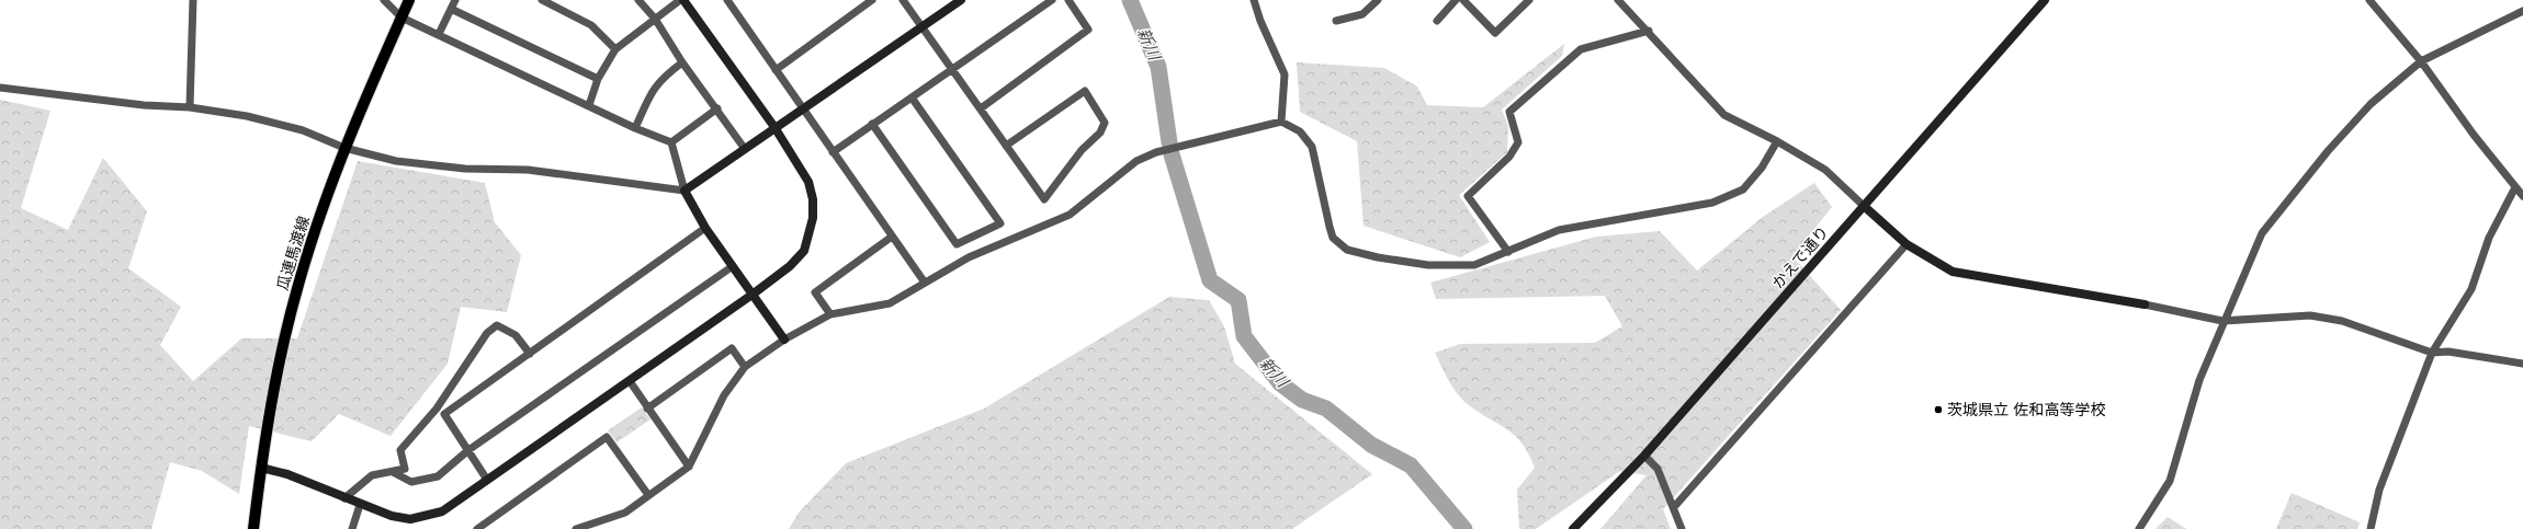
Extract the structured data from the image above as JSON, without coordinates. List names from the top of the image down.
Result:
{
  "streets": {
    "main road": ["瓜連馬渡線"],
    "street": ["かえで通り"]
  },
  "water": ["新川"],
  "places": ["茨城県立 佐和高等学校"]
}
